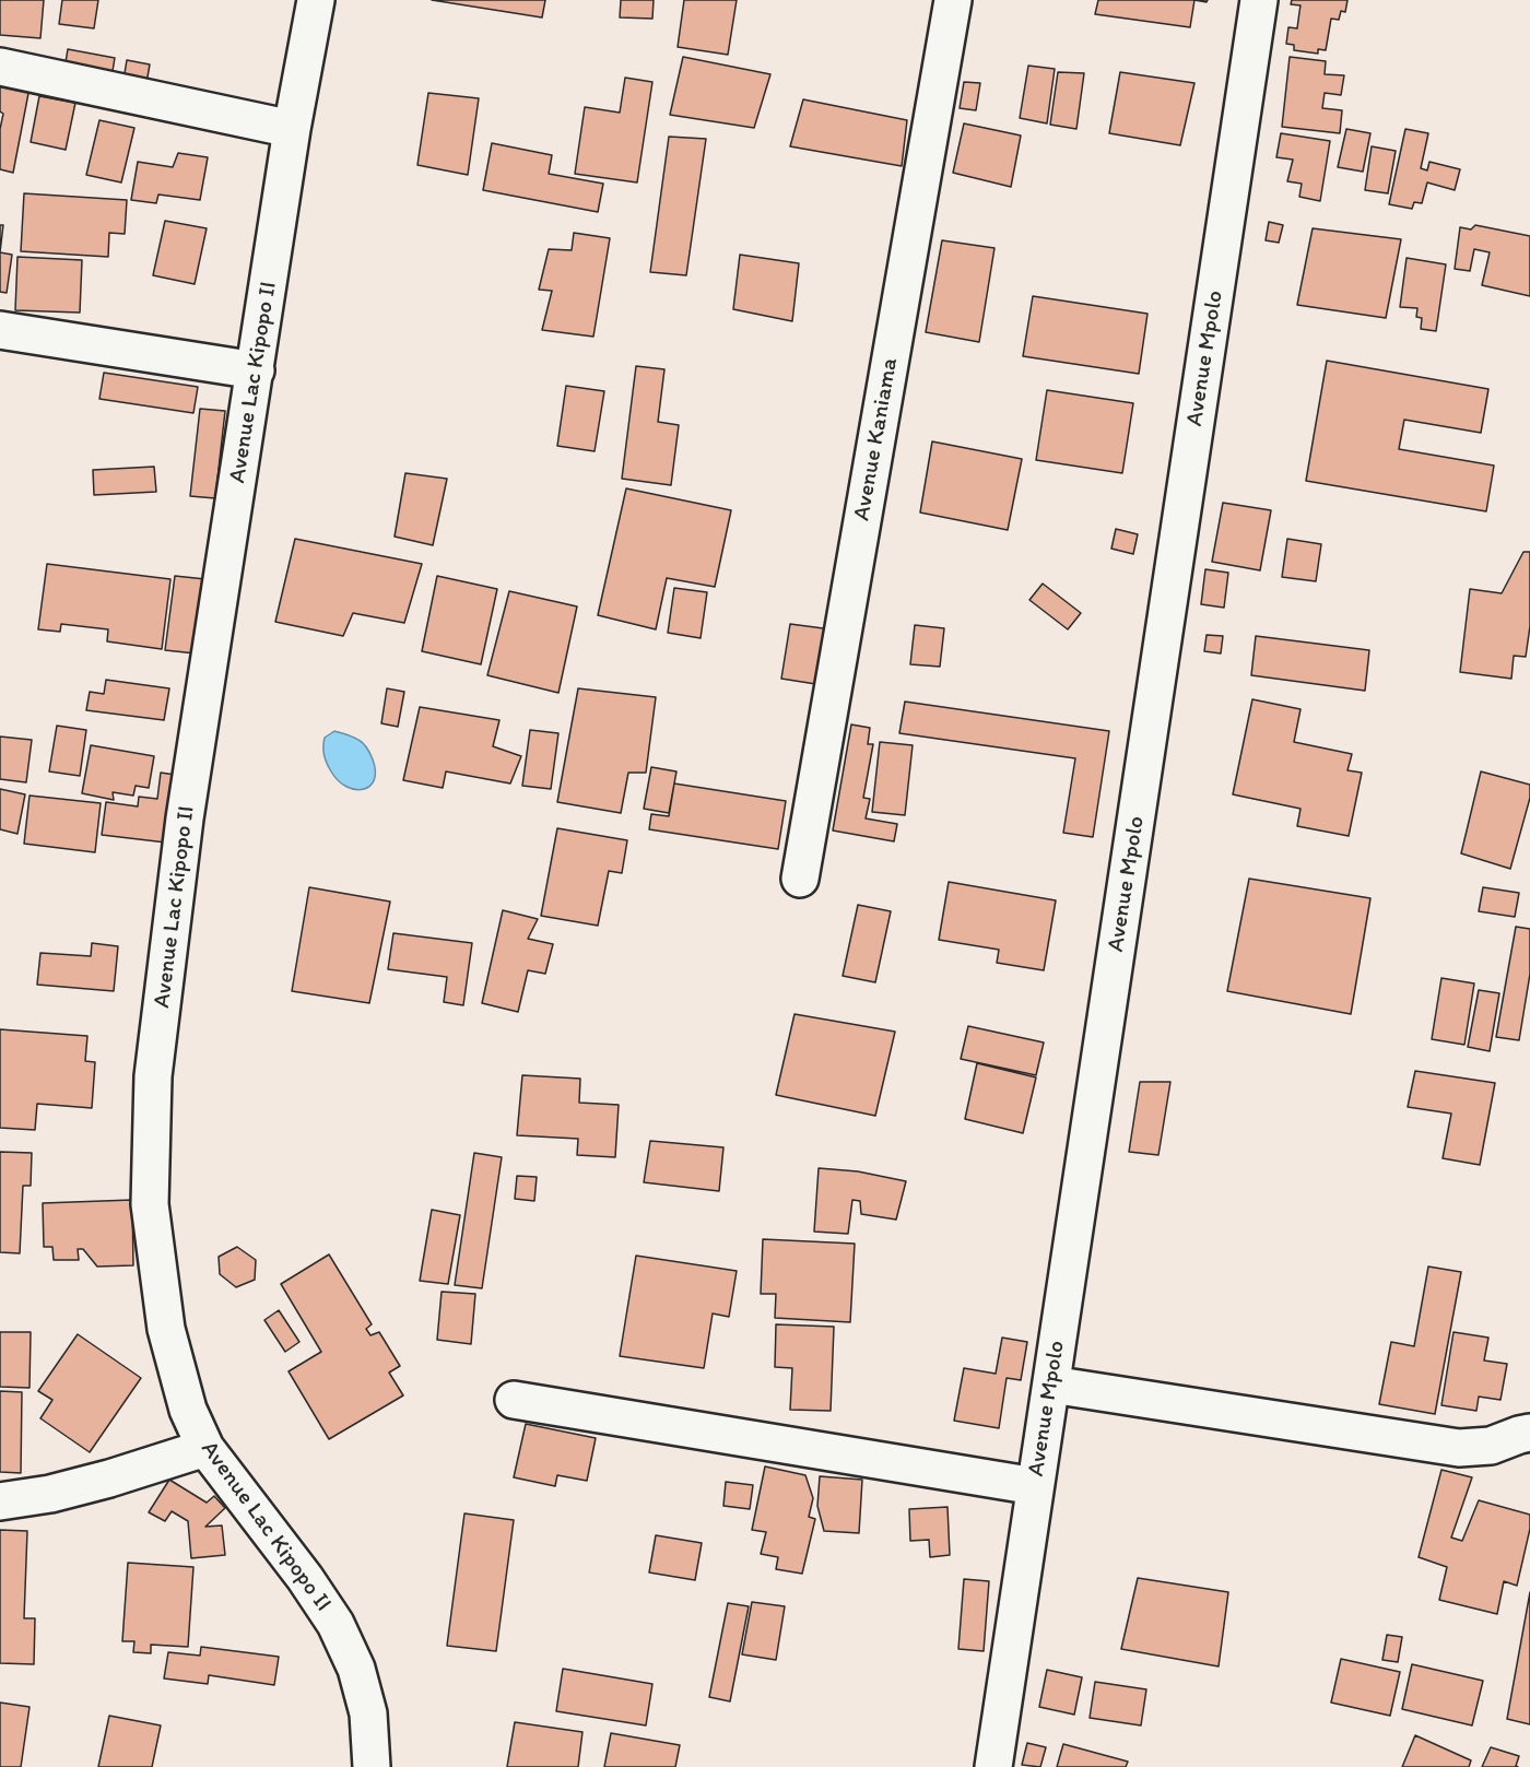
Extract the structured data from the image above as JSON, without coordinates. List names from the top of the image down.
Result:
{
  "streets": {
    "street": ["Avenue Mpolo", "Avenue Lac Kipopo II", "Avenue Kaniama"]
  }
}
